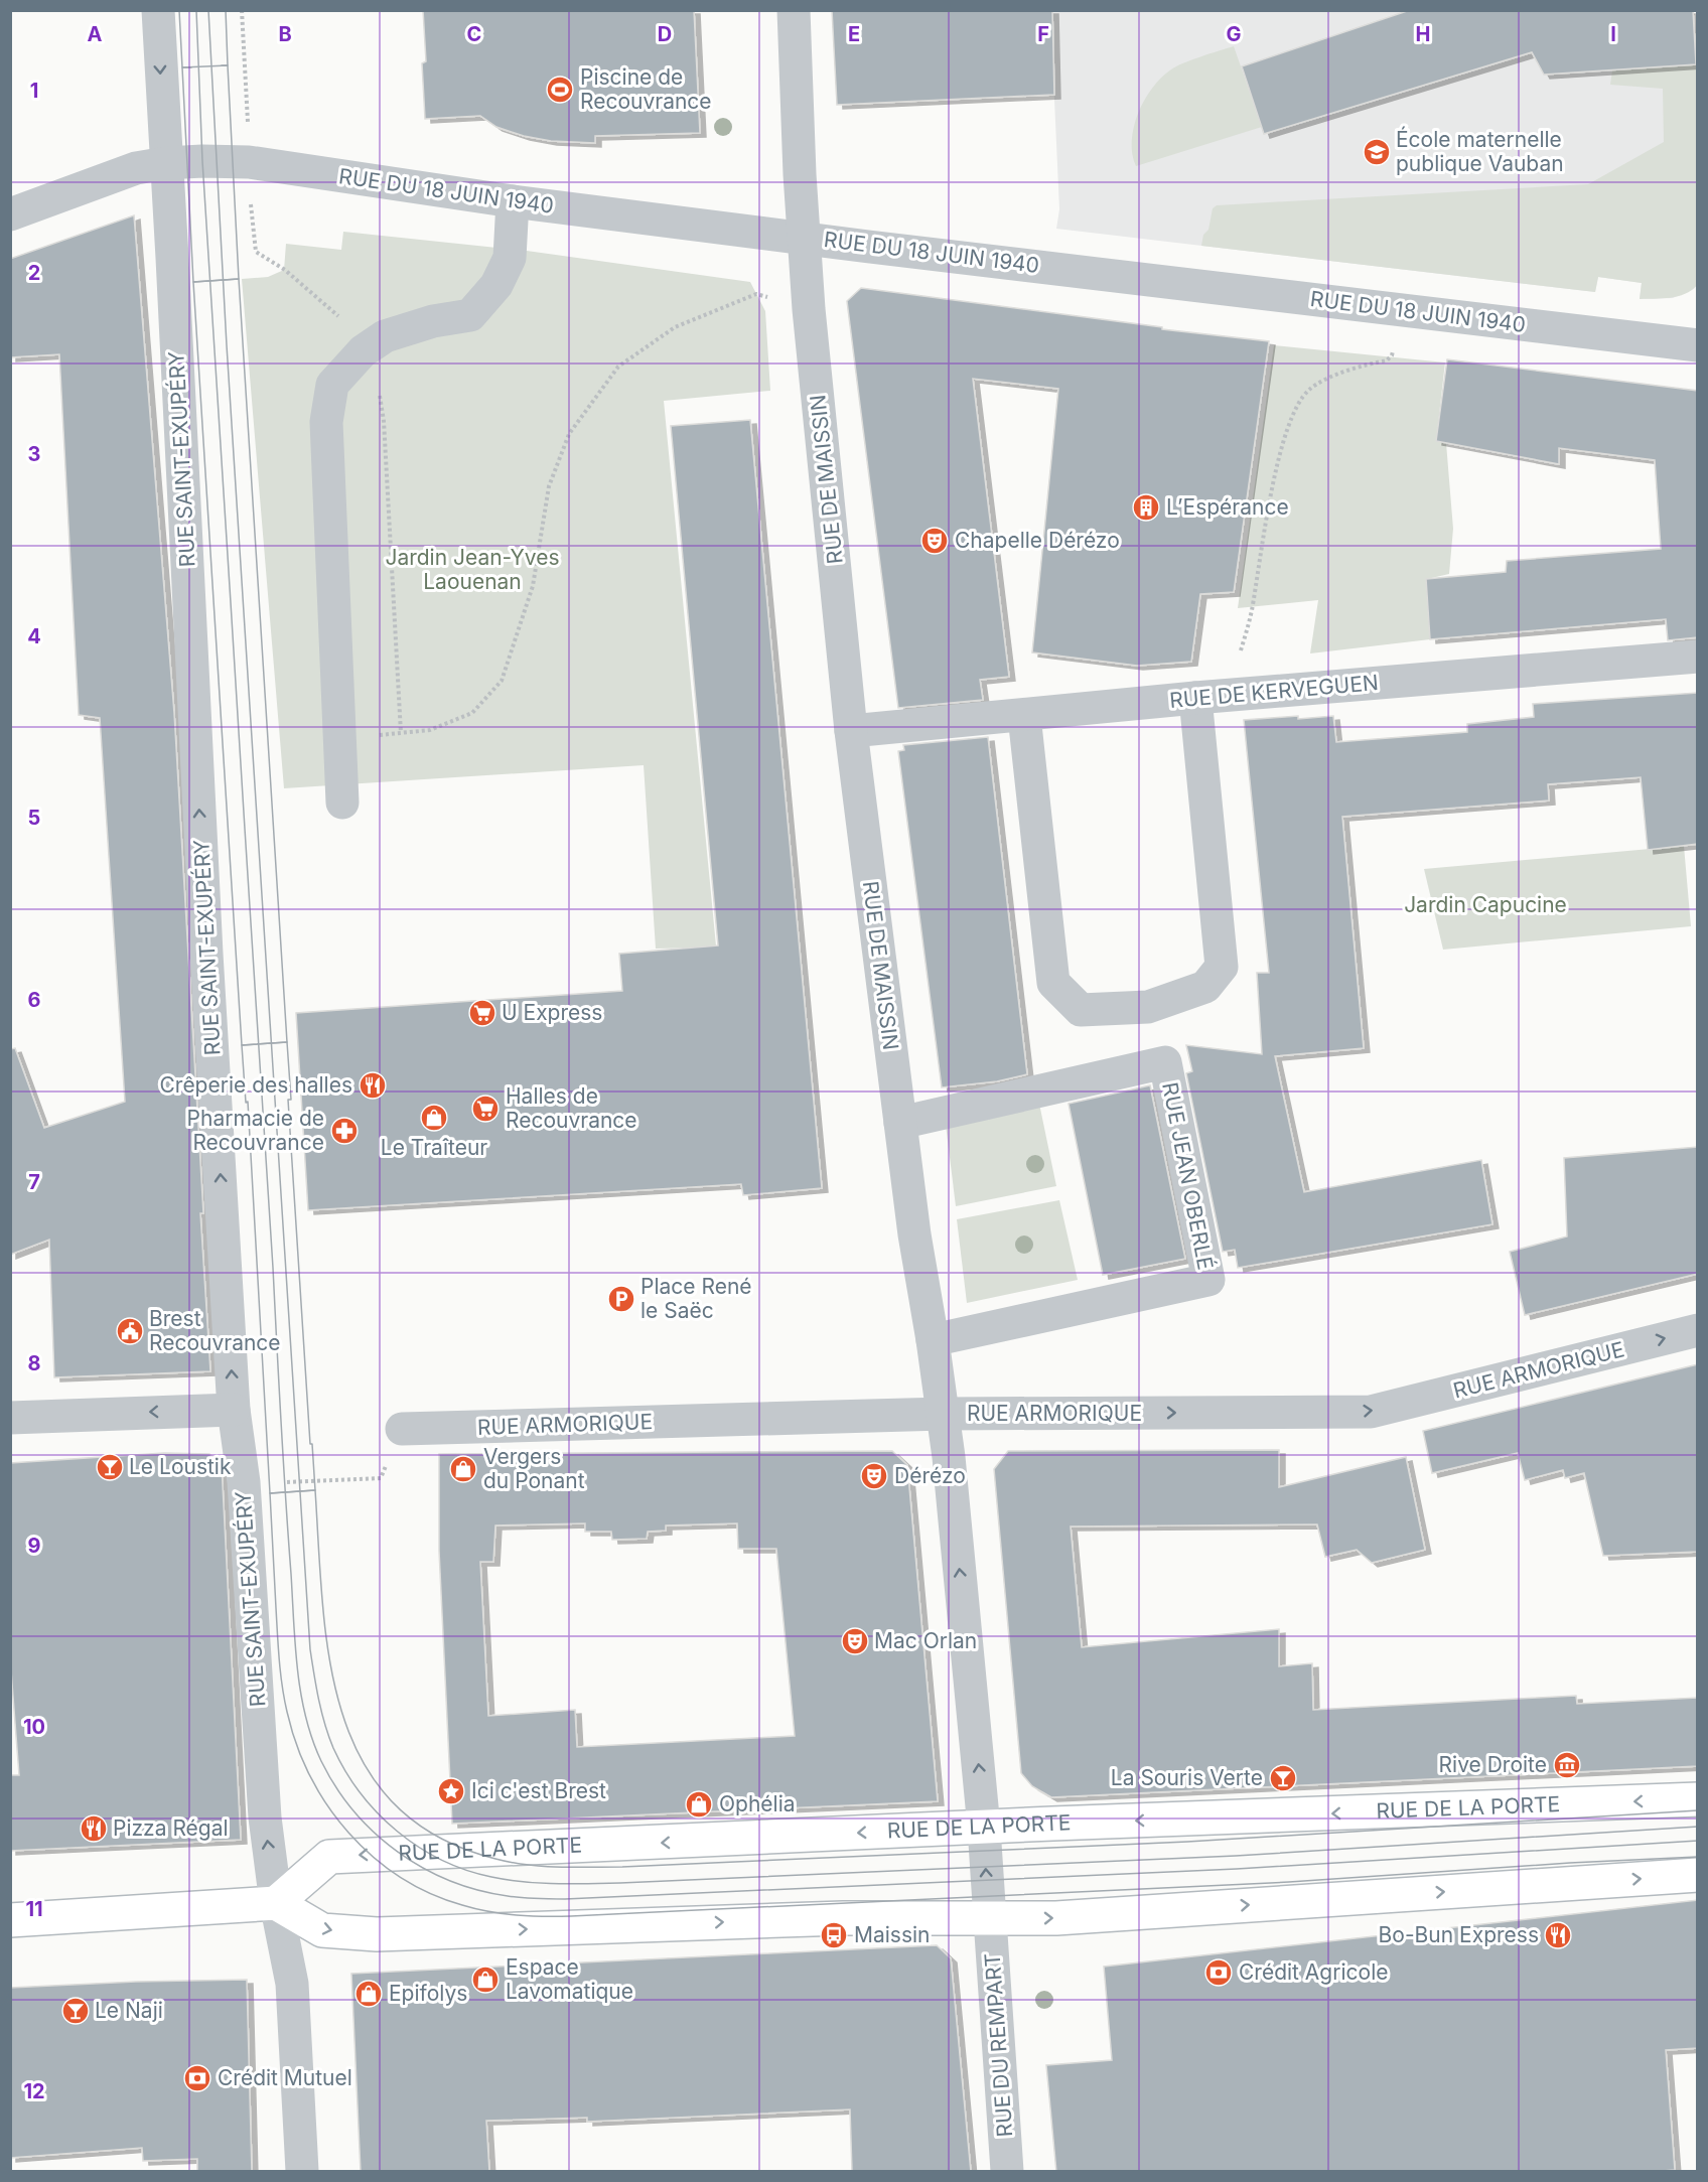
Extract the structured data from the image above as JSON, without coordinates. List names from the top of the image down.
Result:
{
  "streets": {
    "main road": ["RUE DE LA PORTE"],
    "street": [
      "RUE DU 18 JUIN 1940",
      "RUE SAINT-EXUPÉRY",
      "RUE DE MAISSIN",
      "RUE DE KERVEGUEN",
      "RUE JEAN OBERLÉ",
      "RUE ARMORIQUE",
      "RUE DU REMPART"
    ]
  },
  "crossings": [
    ["RUE DU 18 JUIN 1940", "RUE SAINT-EXUPÉRY"],
    ["RUE DU 18 JUIN 1940", "RUE DE MAISSIN"],
    ["RUE SAINT-EXUPÉRY", "RUE DE LA PORTE"],
    ["RUE DE MAISSIN", "RUE DE KERVEGUEN"],
    ["RUE DE MAISSIN", "RUE JEAN OBERLÉ"],
    ["RUE DE MAISSIN", "RUE ARMORIQUE"],
    ["RUE DE MAISSIN", "RUE DE LA PORTE"],
    ["RUE DE MAISSIN", "RUE DU REMPART"]
  ],
  "one_way": ["RUE SAINT-EXUPÉRY", "RUE ARMORIQUE"],
  "parks": ["Jardin Jean-Yves Laouenan", "Jardin Capucine"],
  "places": {
    "sports": ["Piscine de Recouvrance"],
    "school or university": ["École maternelle publique Vauban"],
    "building": ["L’Espérance"],
    "theatre": ["Chapelle Dérézo", "Dérézo", "Mac Orlan"],
    "supermarket": ["U Express", "Halles de Recouvrance"],
    "restaurant": ["Crêperie des halles", "Pizza Régal", "Bo-Bun Express"],
    "shop": [
      "Le Traîteur",
      "Vergers du Ponant",
      "Ophélia",
      "Espace Lavomatique",
      "Epifolys"
    ],
    "pharmacy": ["Pharmacie de Recouvrance"],
    "parking": ["Place René le Saëc"],
    "public building": ["Brest Recouvrance"],
    "bar": ["Le Loustik", "La Souris Verte", "Le Naji"],
    "museum": ["Rive Droite"],
    "place": ["Ici c'est Brest"],
    "bus stop": ["Maissin"],
    "bank": ["Crédit Agricole", "Crédit Mutuel"]
  },
  "grid": {
    "columns": [
      "A",
      "B",
      "C",
      "D",
      "E",
      "F",
      "G",
      "H",
      "I"
    ],
    "rows": [
      "1",
      "2",
      "3",
      "4",
      "5",
      "6",
      "7",
      "8",
      "9",
      "10",
      "11",
      "12"
    ]
  }
}
